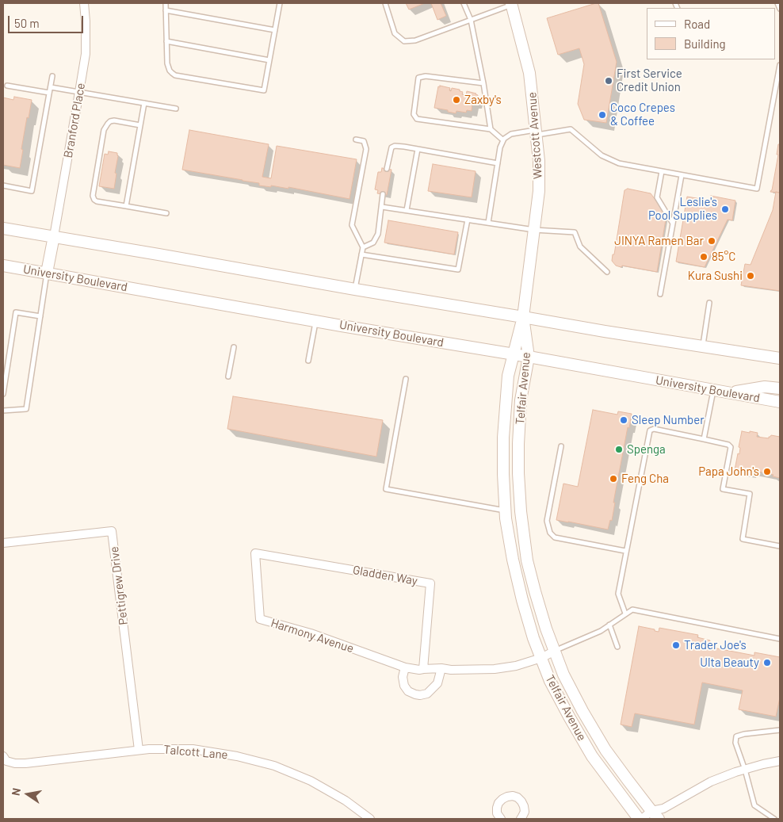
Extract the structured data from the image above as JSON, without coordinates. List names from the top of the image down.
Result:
{
  "streets": {
    "main road": ["Westcott Avenue", "University Boulevard", "Telfair Avenue"],
    "street": [
      "Branford Place",
      "Gladden Way",
      "Pettigrew Drive",
      "Harmony Avenue",
      "Talcott Lane"
    ]
  },
  "crossings": [
    ["Westcott Avenue", "Telfair Avenue"],
    ["University Boulevard", "Telfair Avenue"],
    ["Telfair Avenue", "Harmony Avenue"],
    ["Gladden Way", "Harmony Avenue"],
    ["Pettigrew Drive", "Talcott Lane"]
  ],
  "places": [
    "First Service Credit Union",
    "Zaxby's",
    "Coco Crepes & Coffee",
    "Leslie's Pool Supplies",
    "JINYA Ramen Bar",
    "85°C",
    "Kura Sushi",
    "Sleep Number",
    "Spenga",
    "Papa John's",
    "Feng Cha",
    "Trader Joe's",
    "Ulta Beauty"
  ],
  "legend": ["Road", "Building"],
  "scale_bar": "50 m",
  "north": "left"
}
